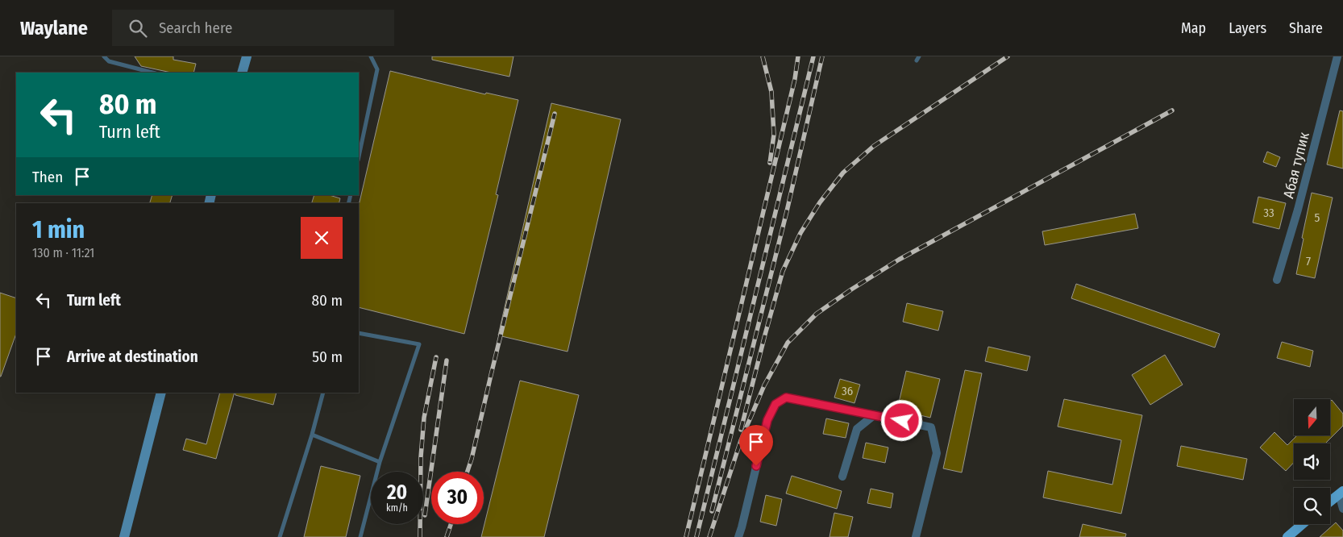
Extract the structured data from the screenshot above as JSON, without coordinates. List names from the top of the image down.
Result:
{
  "streets": {
    "street": ["Абая тупик"]
  },
  "house_numbers": [
    "33",
    "5",
    "7",
    "36"
  ],
  "north": "bottom",
  "page": {
    "header": "Waylane",
    "search": "Search here",
    "nav": ["Map", "Layers", "Share"],
    "turn": ["80 m", "Turn left"],
    "then": "Then",
    "heading": ["1 min", "130 m · 11:21"],
    "list": [
      {
        "name": "Turn left",
        "value": "80 m"
      },
      {
        "name": "Arrive at destination",
        "value": "50 m"
      }
    ],
    "speed": "20 km/h",
    "limit": "30"
  }
}
